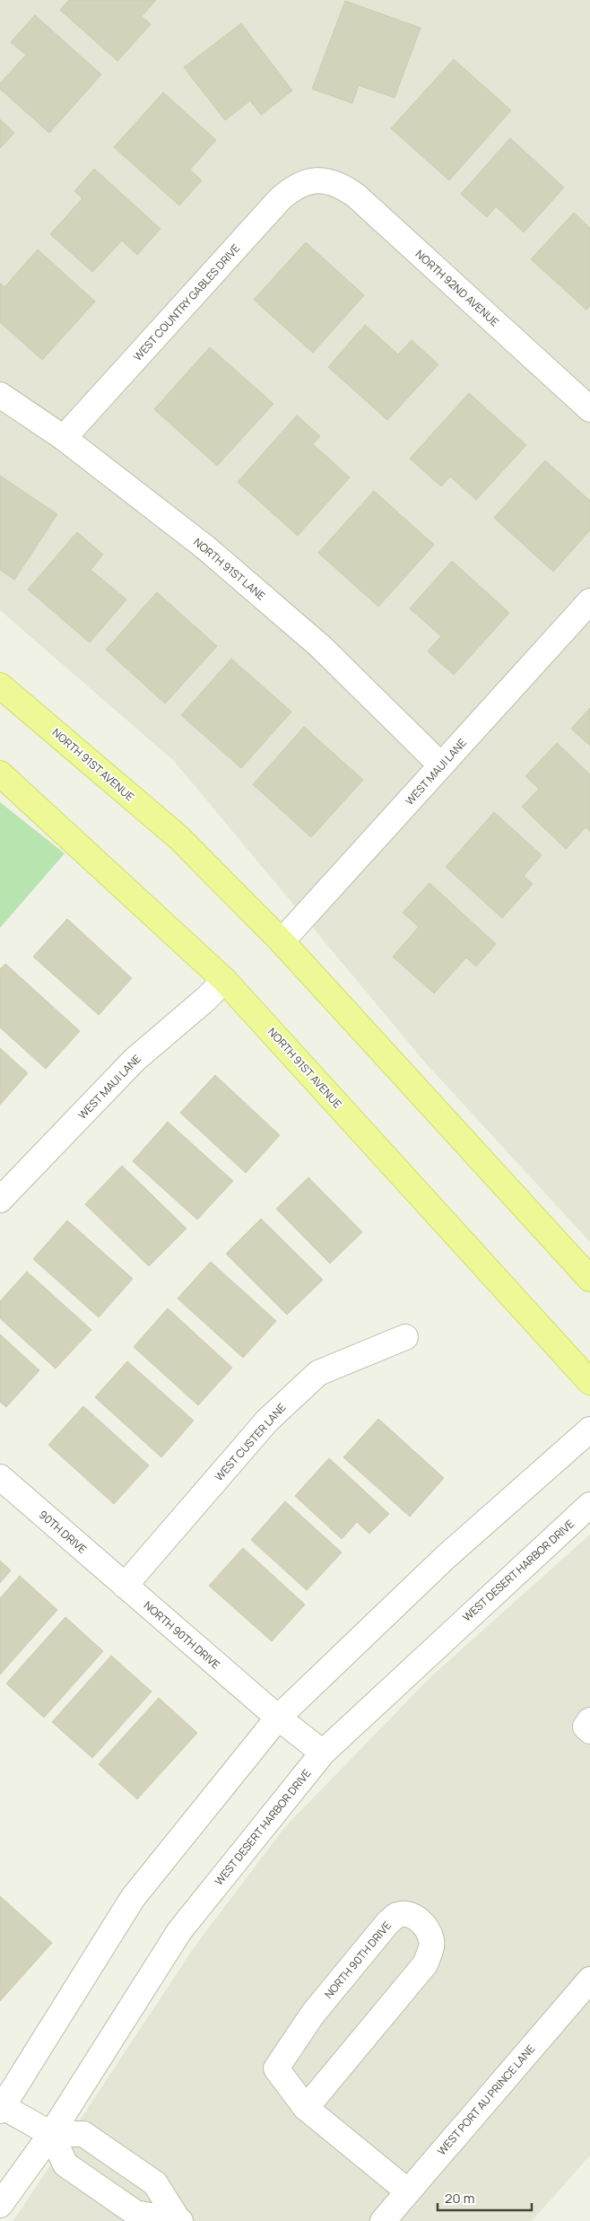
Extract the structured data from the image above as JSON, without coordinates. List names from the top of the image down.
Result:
{
  "streets": {
    "main road": ["NORTH 91ST AVENUE"],
    "street": [
      "NORTH 92ND AVENUE",
      "WEST COUNTRY GABLES DRIVE",
      "NORTH 91ST LANE",
      "WEST MAUI LANE",
      "WEST CUSTER LANE",
      "90TH DRIVE",
      "WEST DESERT HARBOR DRIVE",
      "NORTH 90TH DRIVE",
      "WEST PORT AU PRINCE LANE"
    ]
  },
  "crossings": [
    ["NORTH 92ND AVENUE", "WEST COUNTRY GABLES DRIVE"],
    ["WEST COUNTRY GABLES DRIVE", "NORTH 91ST LANE"],
    ["NORTH 91ST LANE", "WEST MAUI LANE"],
    ["NORTH 91ST AVENUE", "WEST MAUI LANE"],
    ["WEST CUSTER LANE", "90TH DRIVE"],
    ["WEST CUSTER LANE", "NORTH 90TH DRIVE"],
    ["90TH DRIVE", "NORTH 90TH DRIVE"],
    ["WEST DESERT HARBOR DRIVE", "NORTH 90TH DRIVE"],
    ["NORTH 90TH DRIVE", "WEST PORT AU PRINCE LANE"]
  ],
  "scale_bar": "20 m"
}
